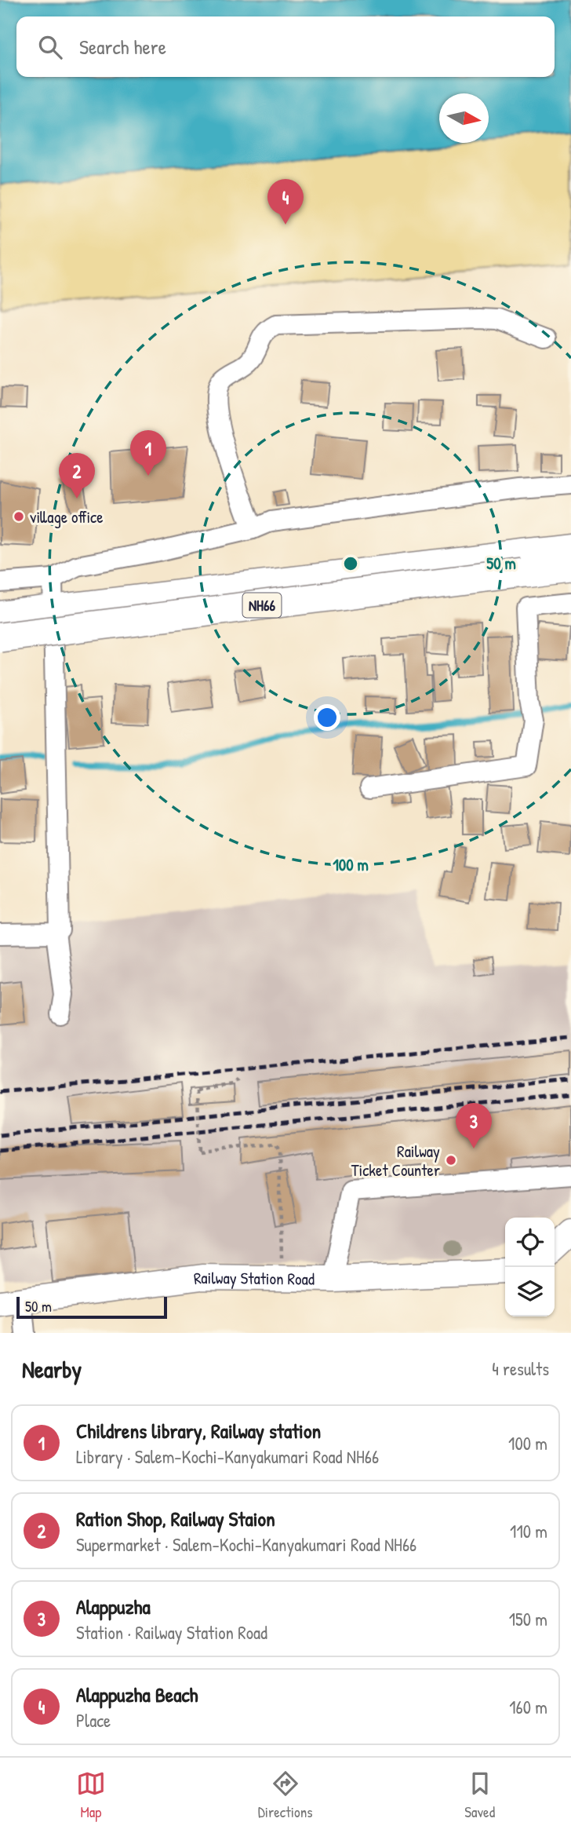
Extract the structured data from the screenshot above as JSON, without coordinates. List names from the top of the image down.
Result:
{
  "streets": {
    "highway": ["NH66"],
    "main road": ["Railway Station Road"]
  },
  "places": ["village office", "Railway Ticket Counter"],
  "scale_bar": "50 m",
  "north": "right",
  "page": {
    "search": "Search here",
    "pins": [
      "4",
      "1",
      "2",
      "3"
    ],
    "scale": "50 m",
    "heading": ["Nearby", "4 results"],
    "list": [
      {
        "mark": "1",
        "name": "Childrens library, Railway station",
        "note": "Library · Salem-Kochi-Kanyakumari Road NH66",
        "value": "100 m"
      },
      {
        "mark": "2",
        "name": "Ration Shop, Railway Staion",
        "note": "Supermarket · Salem-Kochi-Kanyakumari Road NH66",
        "value": "110 m"
      },
      {
        "mark": "3",
        "name": "Alappuzha",
        "note": "Station · Railway Station Road",
        "value": "150 m"
      },
      {
        "mark": "4",
        "name": "Alappuzha Beach",
        "note": "Place",
        "value": "160 m"
      }
    ],
    "nav": ["Map", "Directions", "Saved"]
  },
  "rings": ["50 m", "100 m"]
}
